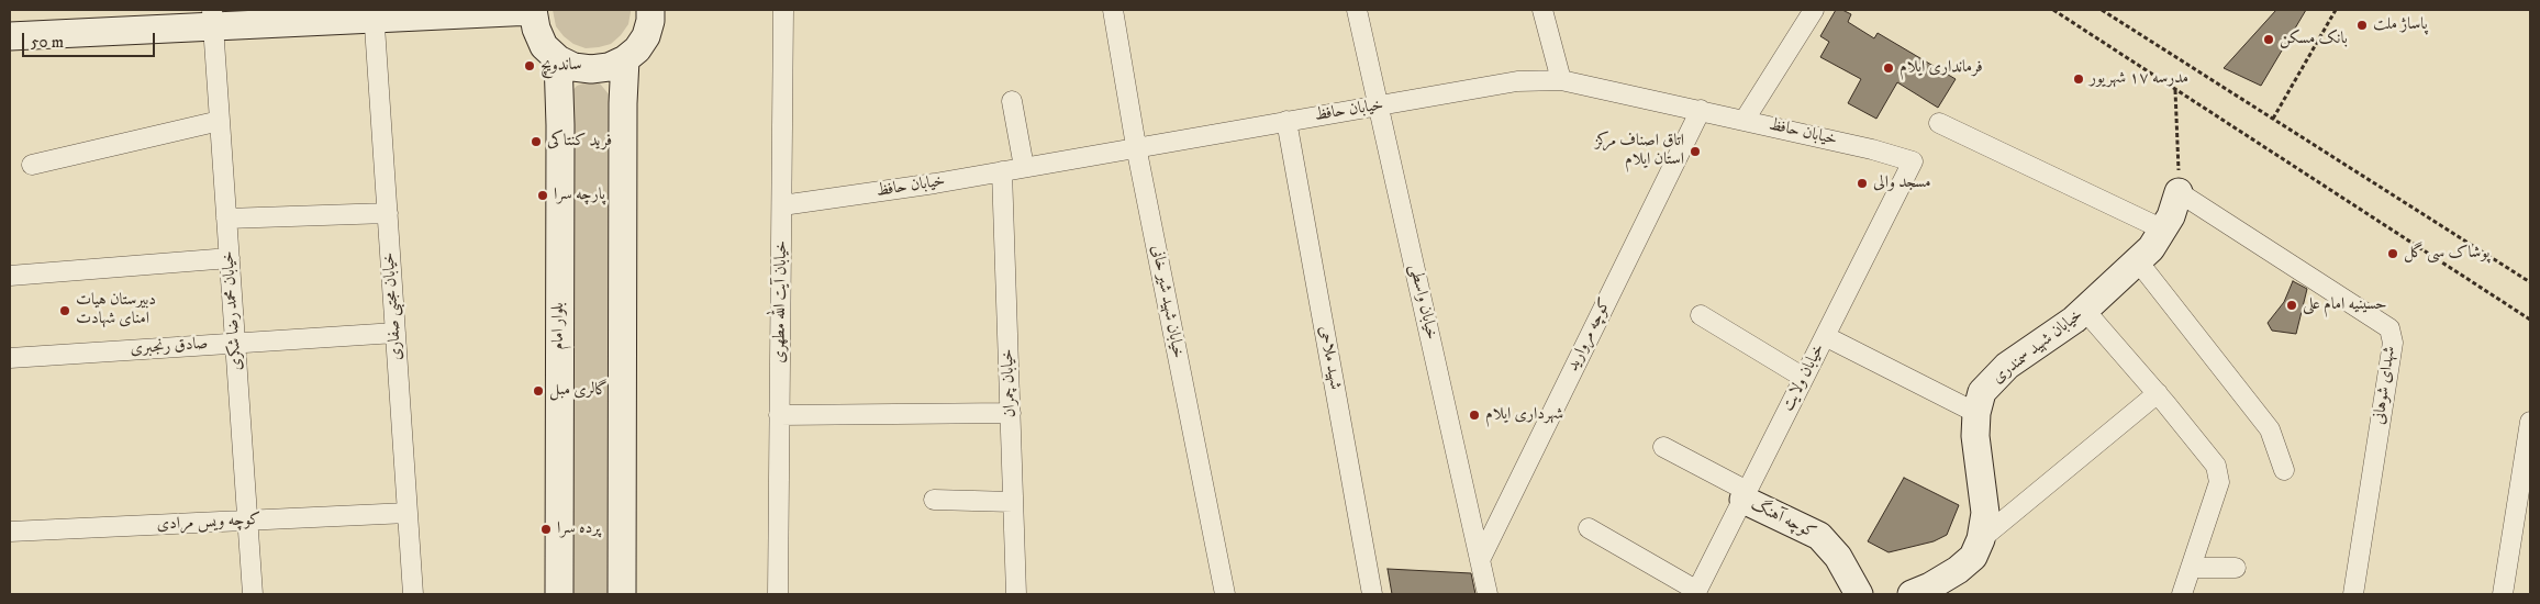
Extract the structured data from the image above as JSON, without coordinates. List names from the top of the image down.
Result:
{
  "streets": {
    "main road": ["بلوار امام", "خیابان شهید سمندری", "کوچه آهنگ"],
    "street": [
      "خیابان حافظ",
      "خیابان آیت الله مطهری",
      "خیابان شهید شیر خانی",
      "خیابان واسطی",
      "خیابان مجتبی صفاری",
      "خیابان محمد رضا شکری",
      "کوچه مروارید",
      "صادق رنجبری",
      "شهید ملاحی",
      "خیابان ولایت",
      "خیابان چمران",
      "شهدای شوهانی",
      "کوچه ویس مرادی"
    ]
  },
  "crossings": [
    ["خیابان حافظ", "خیابان آیت الله مطهری"],
    ["خیابان حافظ", "خیابان شهید شیر خانی"],
    ["خیابان حافظ", "خیابان واسطی"],
    ["خیابان حافظ", "کوچه مروارید"],
    ["خیابان حافظ", "شهید ملاحی"],
    ["خیابان حافظ", "خیابان ولایت"],
    ["خیابان حافظ", "خیابان چمران"],
    ["خیابان واسطی", "کوچه مروارید"],
    ["خیابان مجتبی صفاری", "صادق رنجبری"],
    ["خیابان مجتبی صفاری", "کوچه ویس مرادی"],
    ["خیابان محمد رضا شکری", "صادق رنجبری"],
    ["خیابان محمد رضا شکری", "کوچه ویس مرادی"],
    ["خیابان شهید سمندری", "شهدای شوهانی"],
    ["خیابان ولایت", "کوچه آهنگ"]
  ],
  "places": [
    "پاساژ ملت",
    "بانک مسکن",
    "ساندویچ",
    "فرمانداری ایلام",
    "مدرسه ۱۷ شهریور",
    "فرید کنتاکی",
    "اتاق اصناف مرکز استان ایلام",
    "مسجد والی",
    "پارچه سرا",
    "پوشاک سی گل",
    "حسینیه امام علی",
    "دبیرستان هیات امنای شهادت",
    "گالری مبل",
    "شهرداری ایلام",
    "پرده سرا"
  ],
  "scale_bar": "50 m"
}
